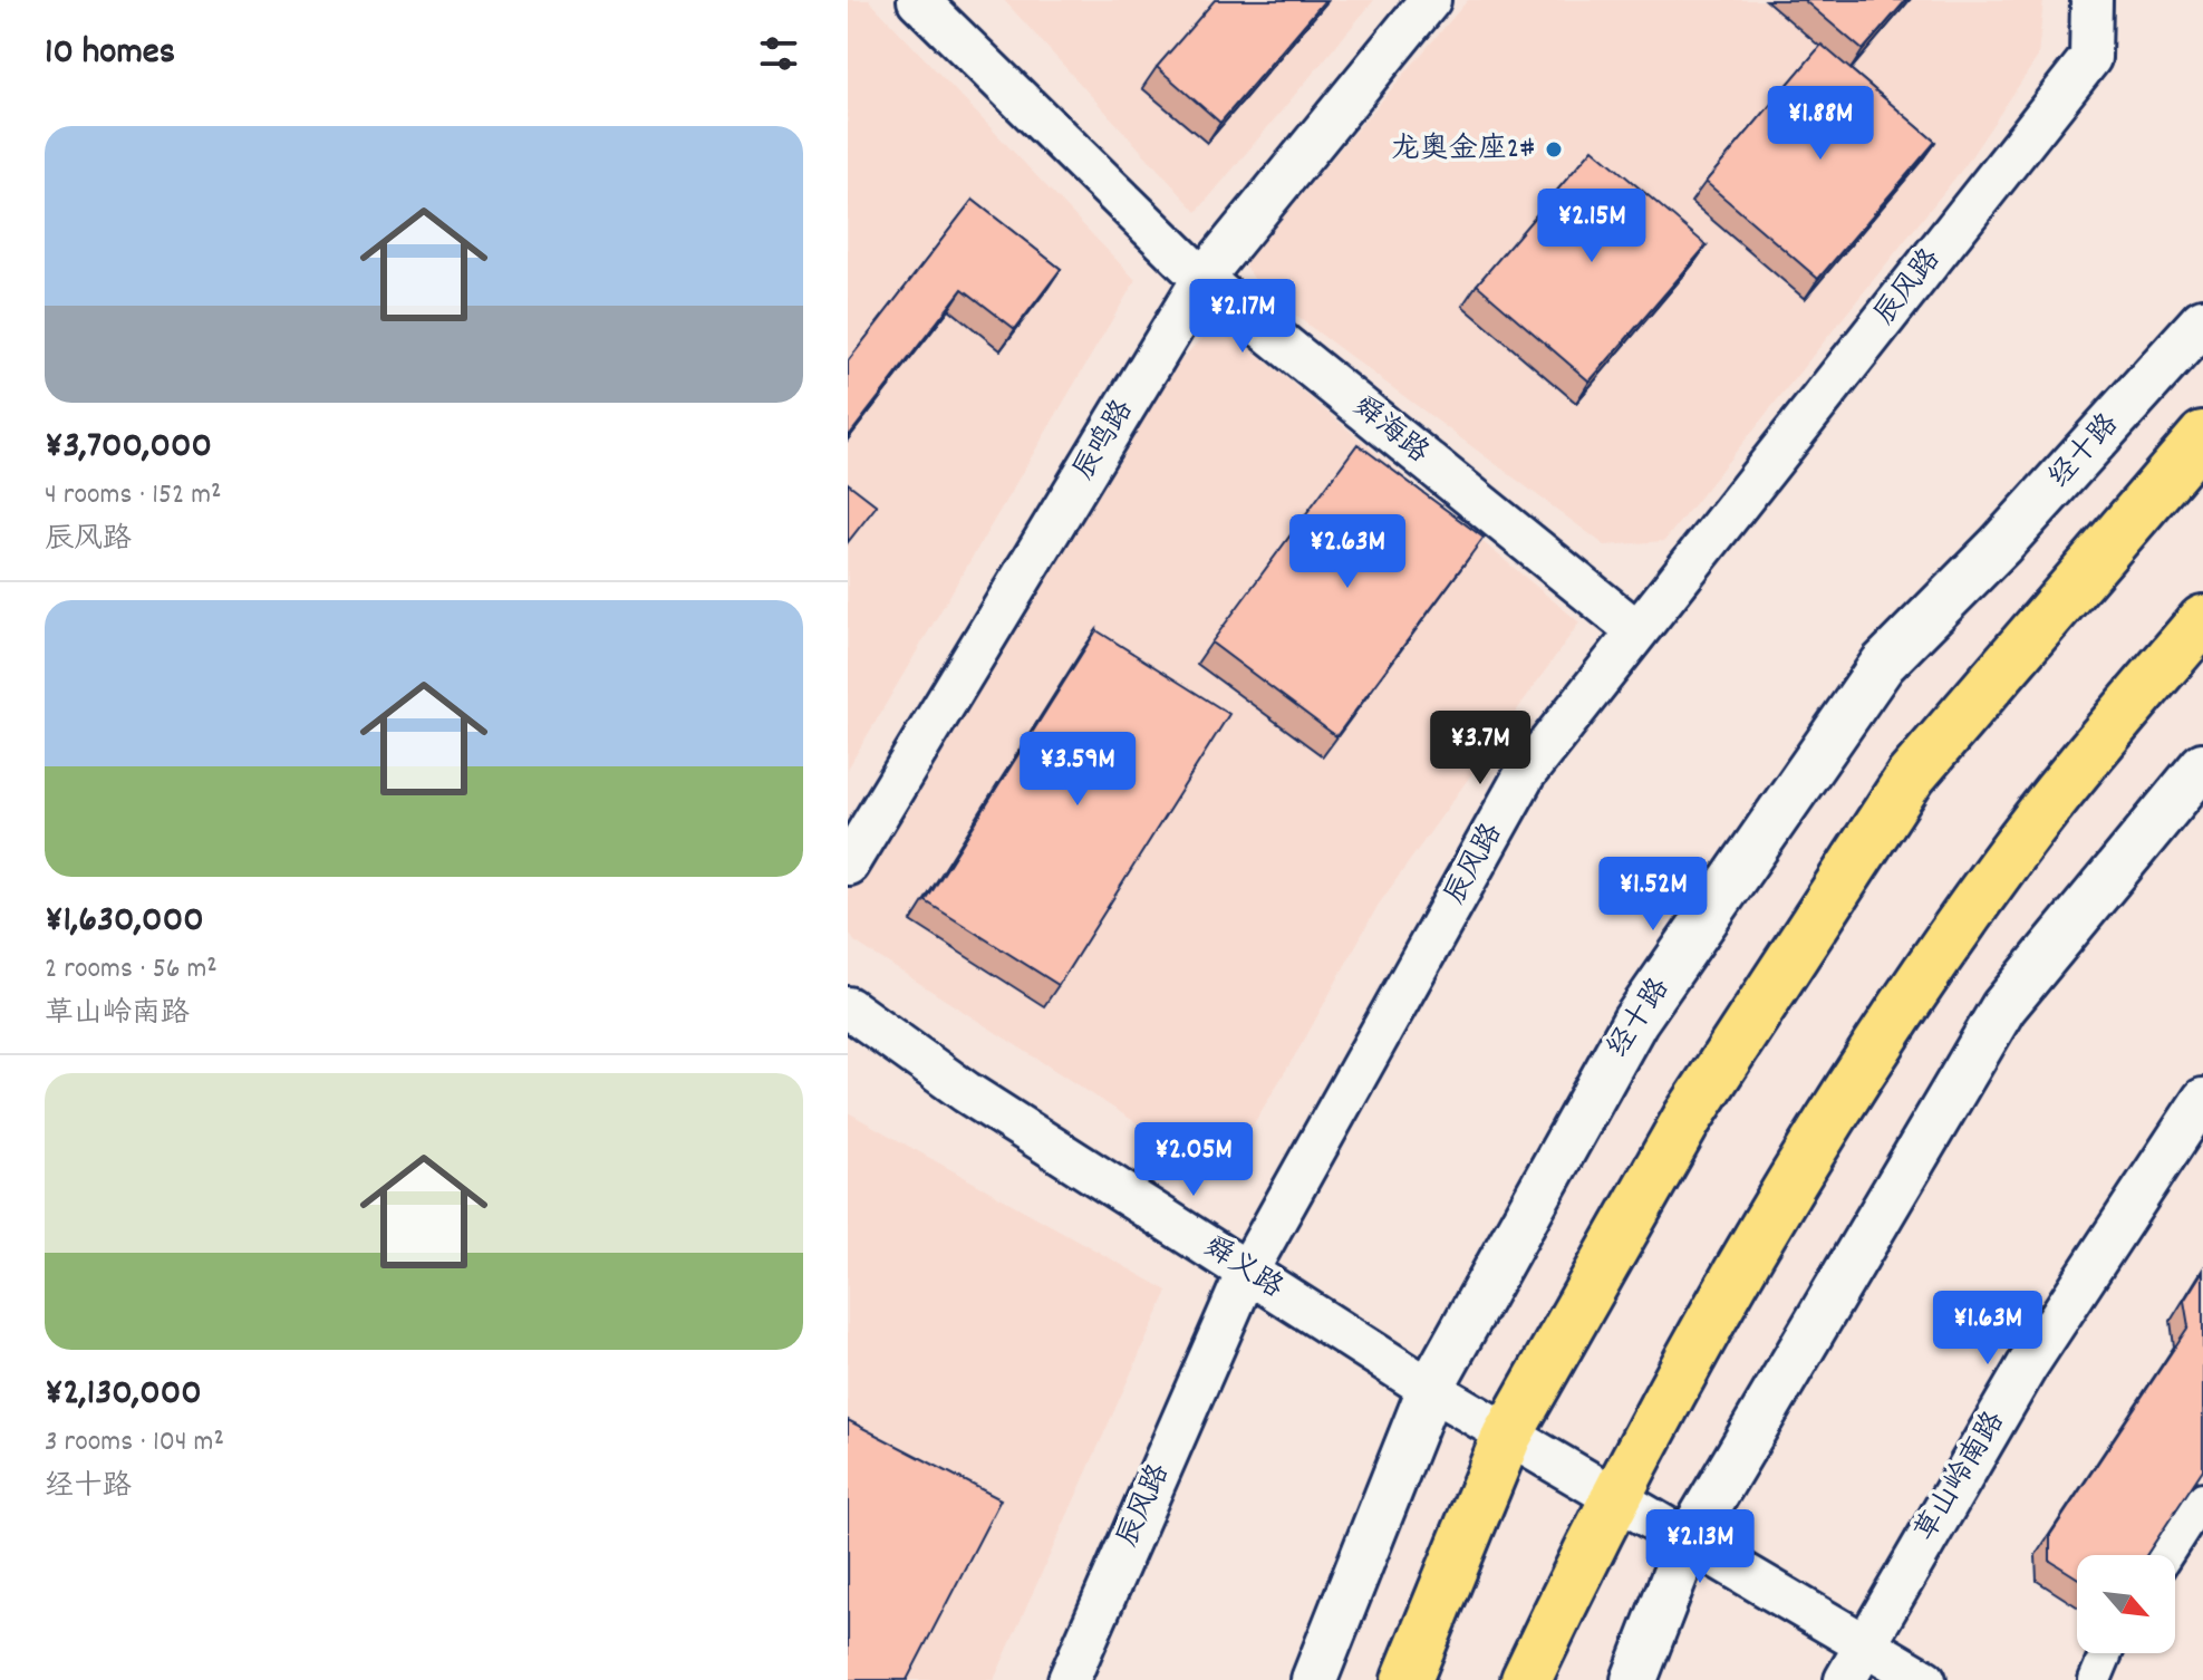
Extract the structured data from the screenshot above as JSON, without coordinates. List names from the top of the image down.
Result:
{
  "streets": {
    "main road": ["经十路"],
    "street": [
      "辰风路",
      "舜海路",
      "辰鸣路",
      "舜义路",
      "草山岭南路"
    ]
  },
  "crossings": [
    ["辰风路", "舜海路"],
    ["辰风路", "舜义路"],
    ["舜海路", "辰鸣路"],
    ["经十路", "舜义路"],
    ["舜义路", "草山岭南路"]
  ],
  "places": ["龙奥金座2#"],
  "north": "bottom right",
  "page": {
    "heading": "10 homes",
    "price": [
      "¥1.88M",
      "¥2.15M",
      "¥2.17M",
      "¥2.63M",
      "¥3.7M",
      "¥3.59M",
      "¥1.52M",
      "¥2.05M",
      "¥1.63M",
      "¥2.13M"
    ],
    "list": [
      {
        "name": "¥3,700,000",
        "note": "4 rooms · 152 m² · 辰风路"
      },
      {
        "name": "¥1,630,000",
        "note": "2 rooms · 56 m² · 草山岭南路"
      },
      {
        "name": "¥2,130,000",
        "note": "3 rooms · 104 m² · 经十路"
      }
    ]
  }
}
